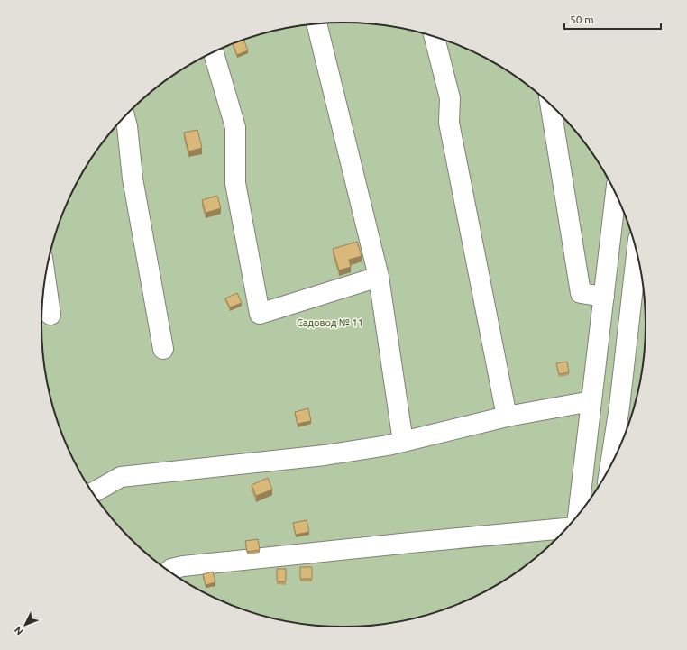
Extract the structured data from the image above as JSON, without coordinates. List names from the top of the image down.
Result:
{
  "parks": ["Садовод № 11"],
  "scale_bar": "50 m",
  "north": "bottom left"
}
